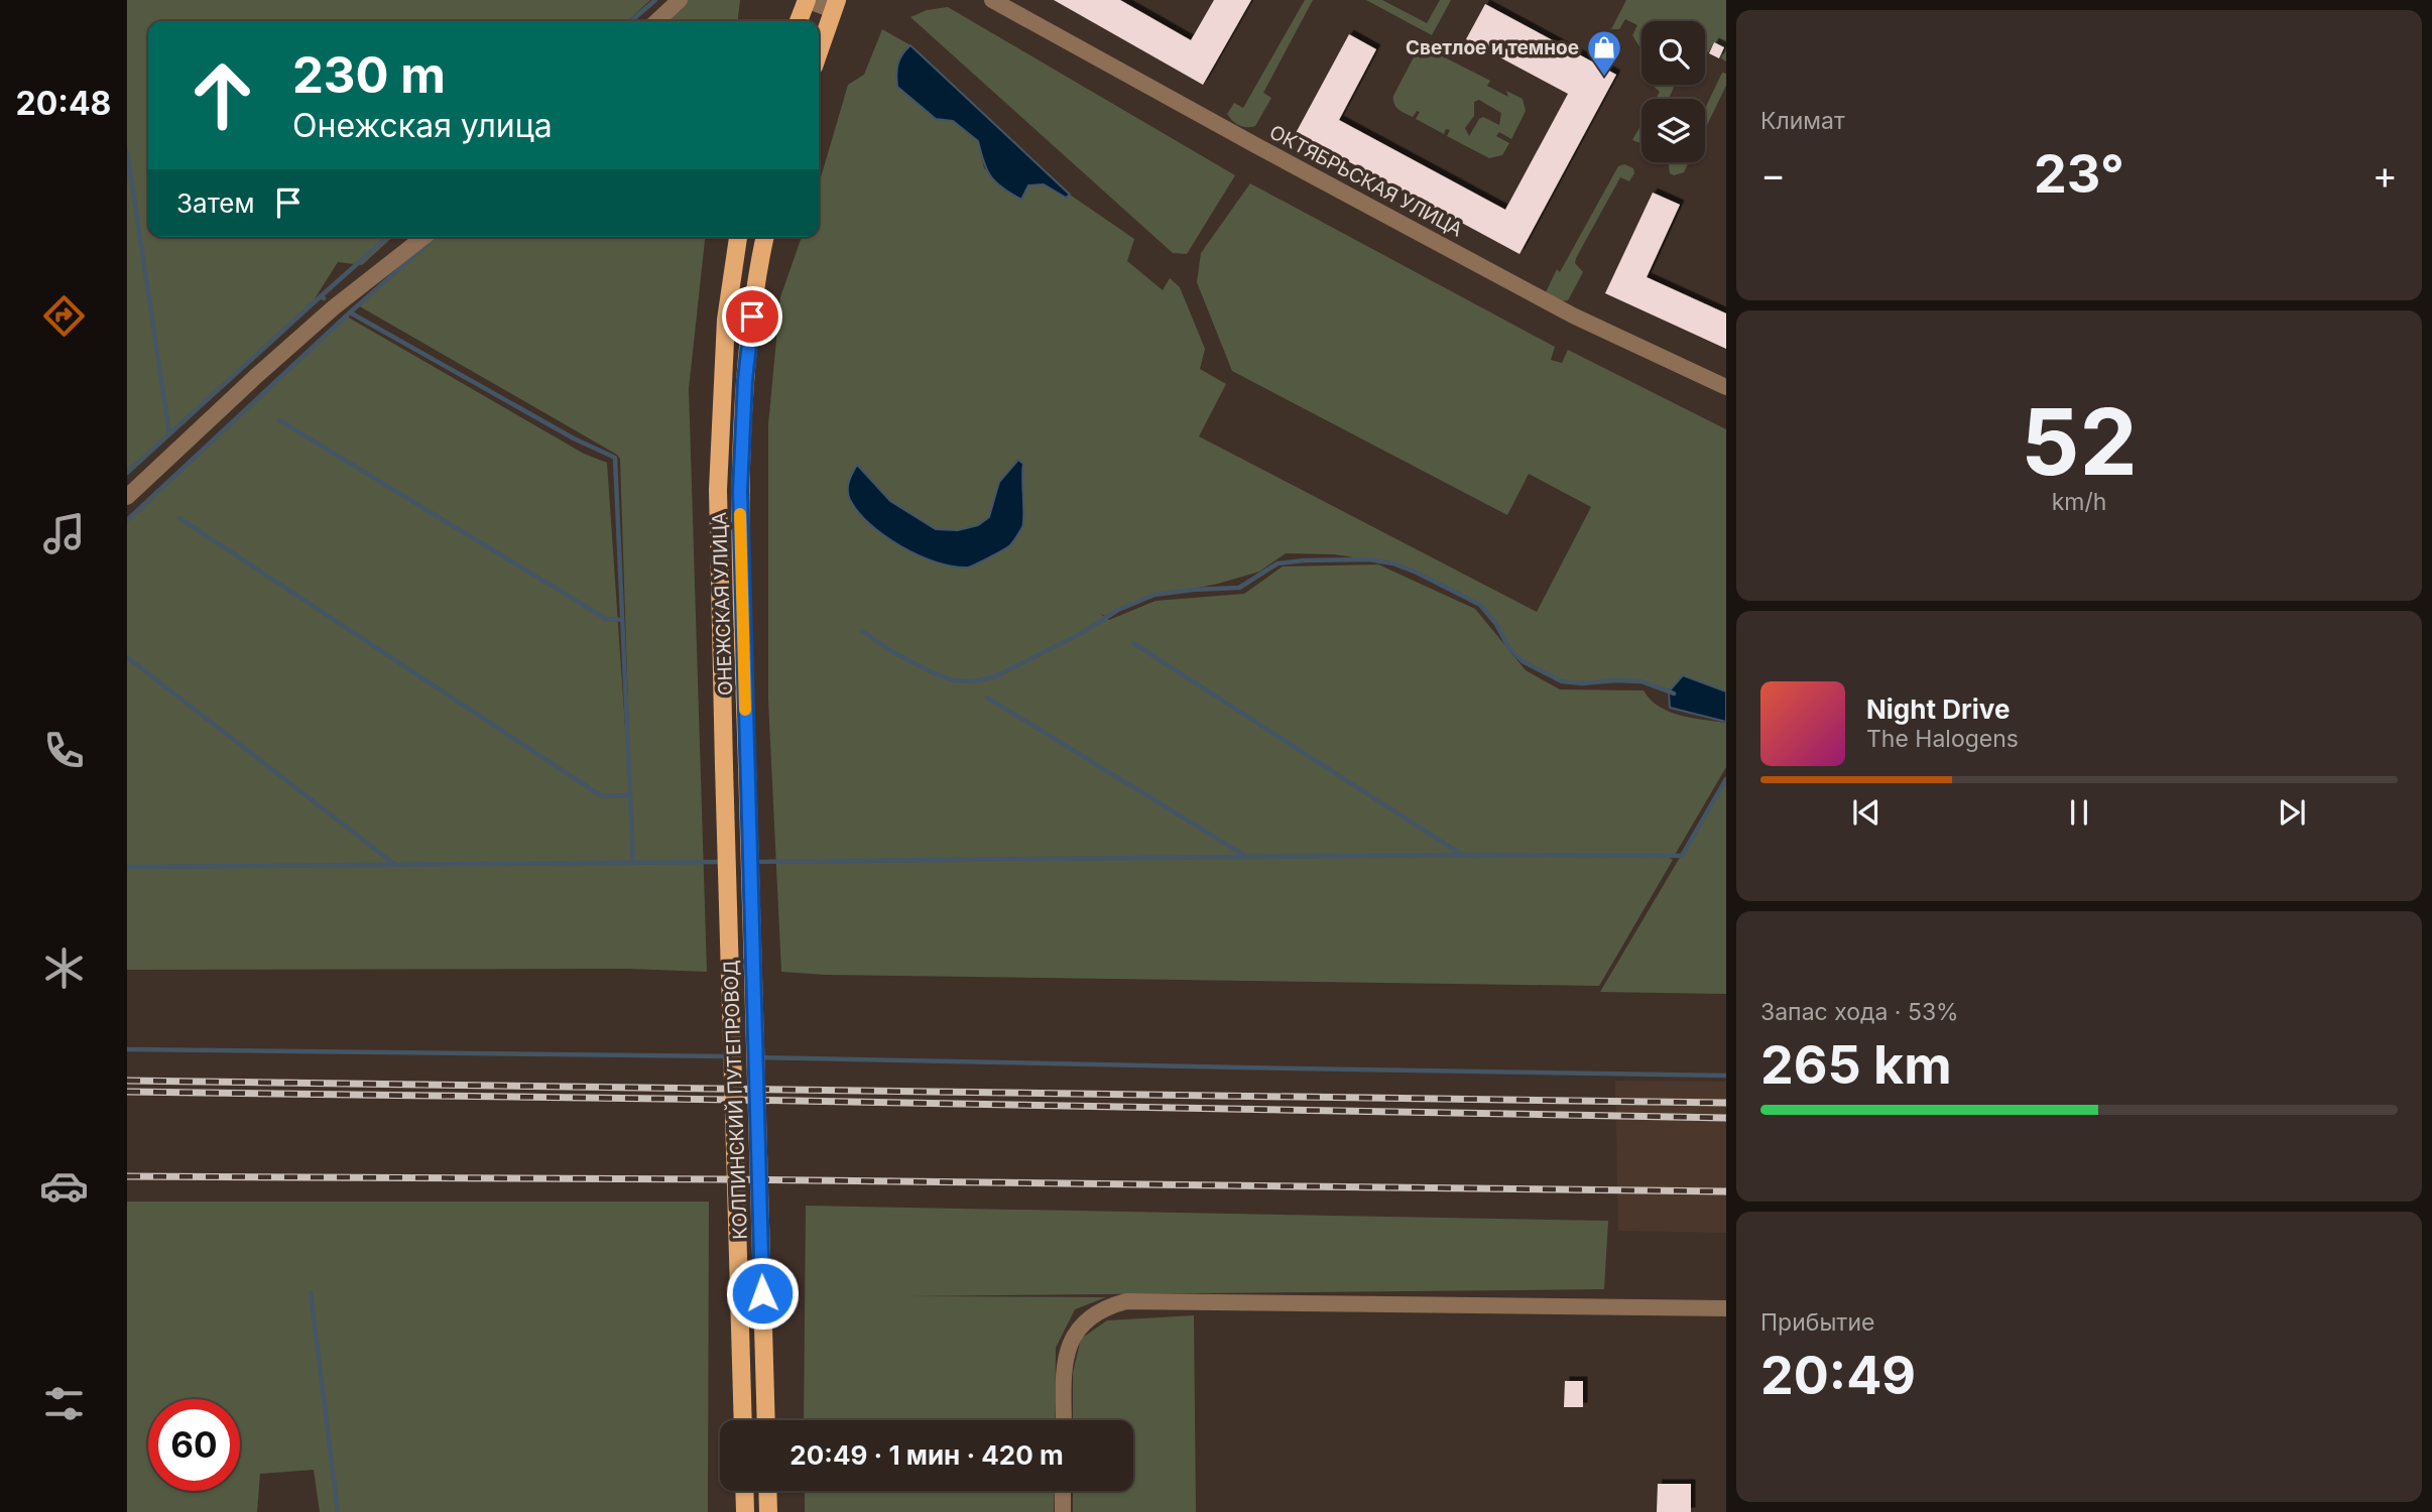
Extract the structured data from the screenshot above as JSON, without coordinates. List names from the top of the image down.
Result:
{
  "streets": {
    "main road": ["ОНЕЖСКАЯ УЛИЦА", "КОЛПИНСКИЙ ПУТЕПРОВОД"],
    "street": ["ОКТЯБРЬСКАЯ УЛИЦА"]
  },
  "crossings": [
    ["ОНЕЖСКАЯ УЛИЦА", "КОЛПИНСКИЙ ПУТЕПРОВОД"]
  ],
  "places": {
    "shop": ["Светлое и темное"]
  },
  "page": {
    "tabs": "20:48",
    "tile": [
      "Климат",
      ["52", "km/h"],
      ["Запас хода · 53%", "265 km"],
      ["Прибытие", "20:49"]
    ],
    "turn": ["230 m", "Онежская улица"],
    "heat": ["−", "23°", "+"],
    "then": "Затем",
    "song": ["Night Drive", "The Halogens"],
    "limit": "60",
    "trip": "20:49 · 1 мин · 420 m"
  }
}
